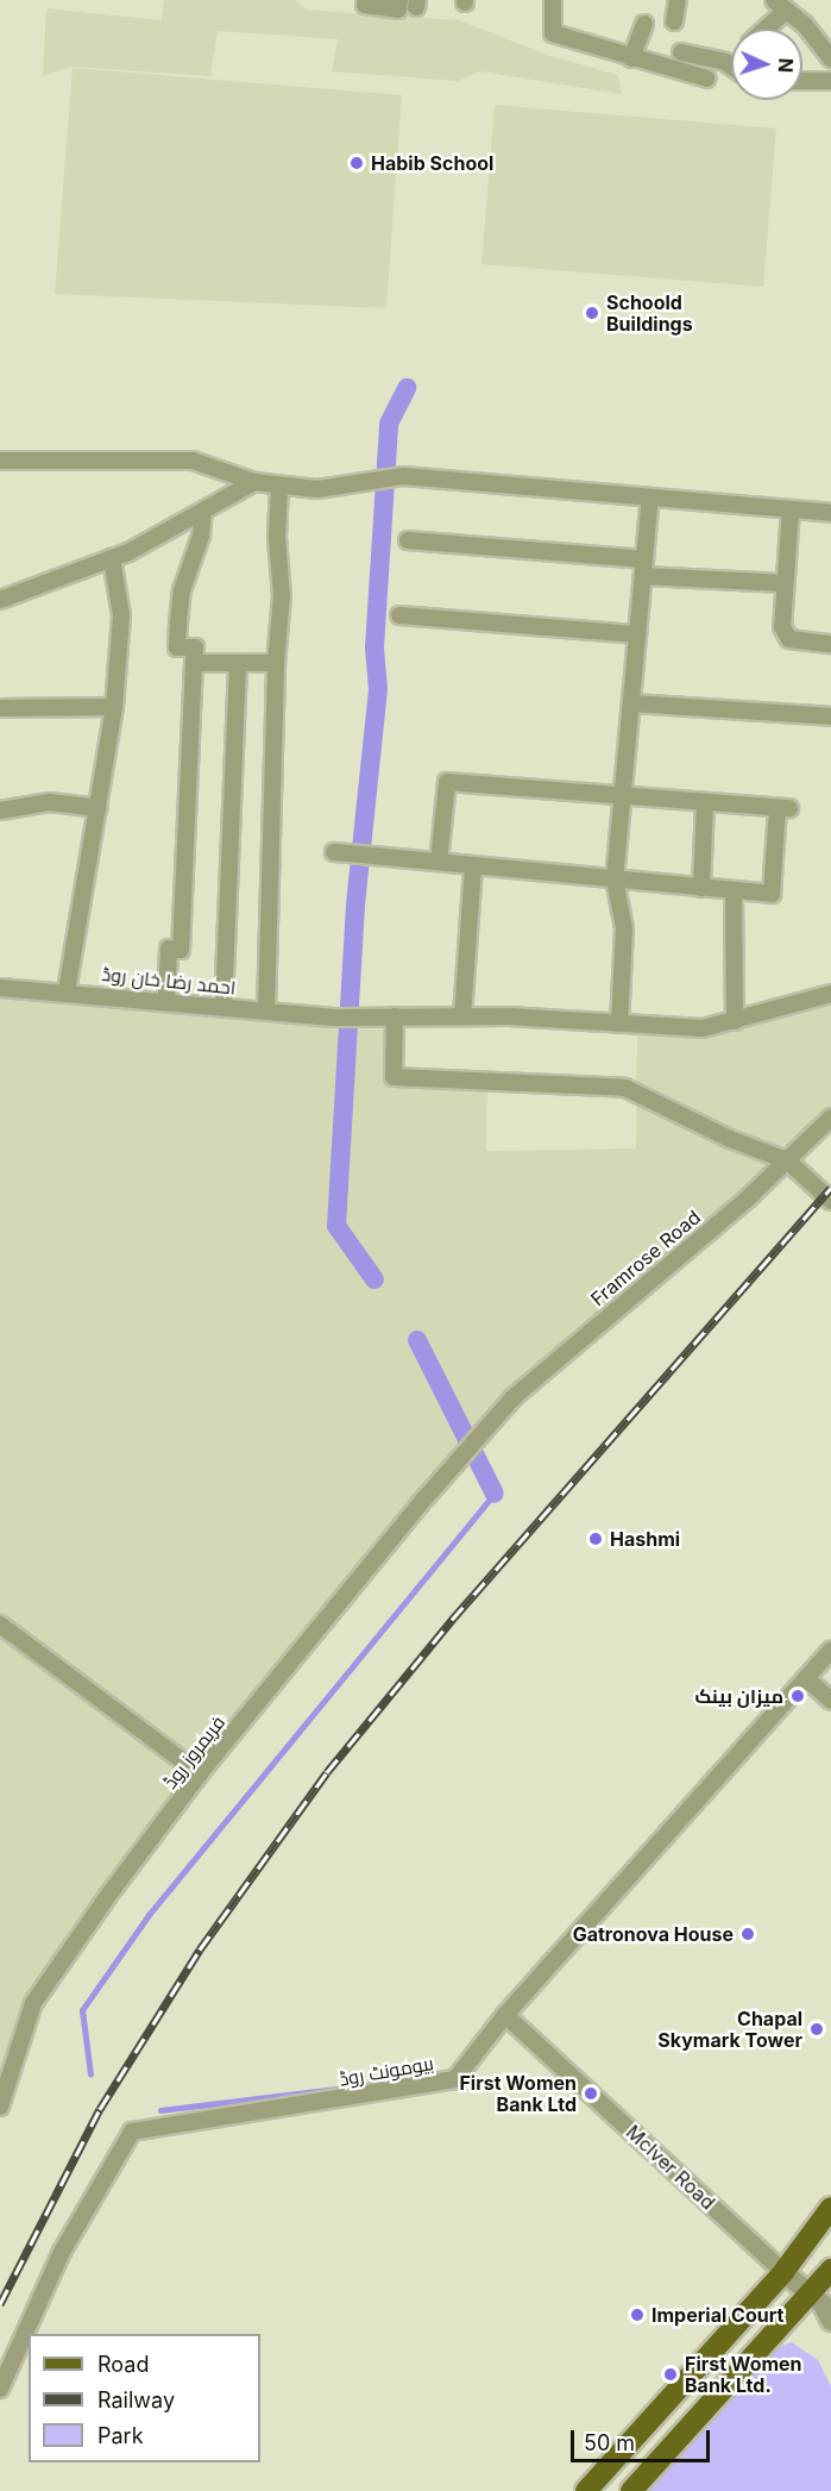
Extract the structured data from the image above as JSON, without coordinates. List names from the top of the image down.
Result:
{
  "streets": {
    "street": [
      "احمد رضا خان روڈ",
      "Framrose Road",
      "فریمروز روڈ",
      "بیومونٹ روڈ",
      "Mclver Road"
    ]
  },
  "crossings": [
    ["Framrose Road", "فریمروز روڈ"],
    ["بیومونٹ روڈ", "Mclver Road"]
  ],
  "places": [
    "Habib School",
    "Schoold Buildings",
    "Hashmi",
    "میزان بینک",
    "Gatronova House",
    "Chapal Skymark Tower",
    "First Women Bank Ltd",
    "Imperial Court",
    "First Women Bank Ltd."
  ],
  "legend": ["Road", "Railway", "Park"],
  "scale_bar": "50 m",
  "north": "right"
}
